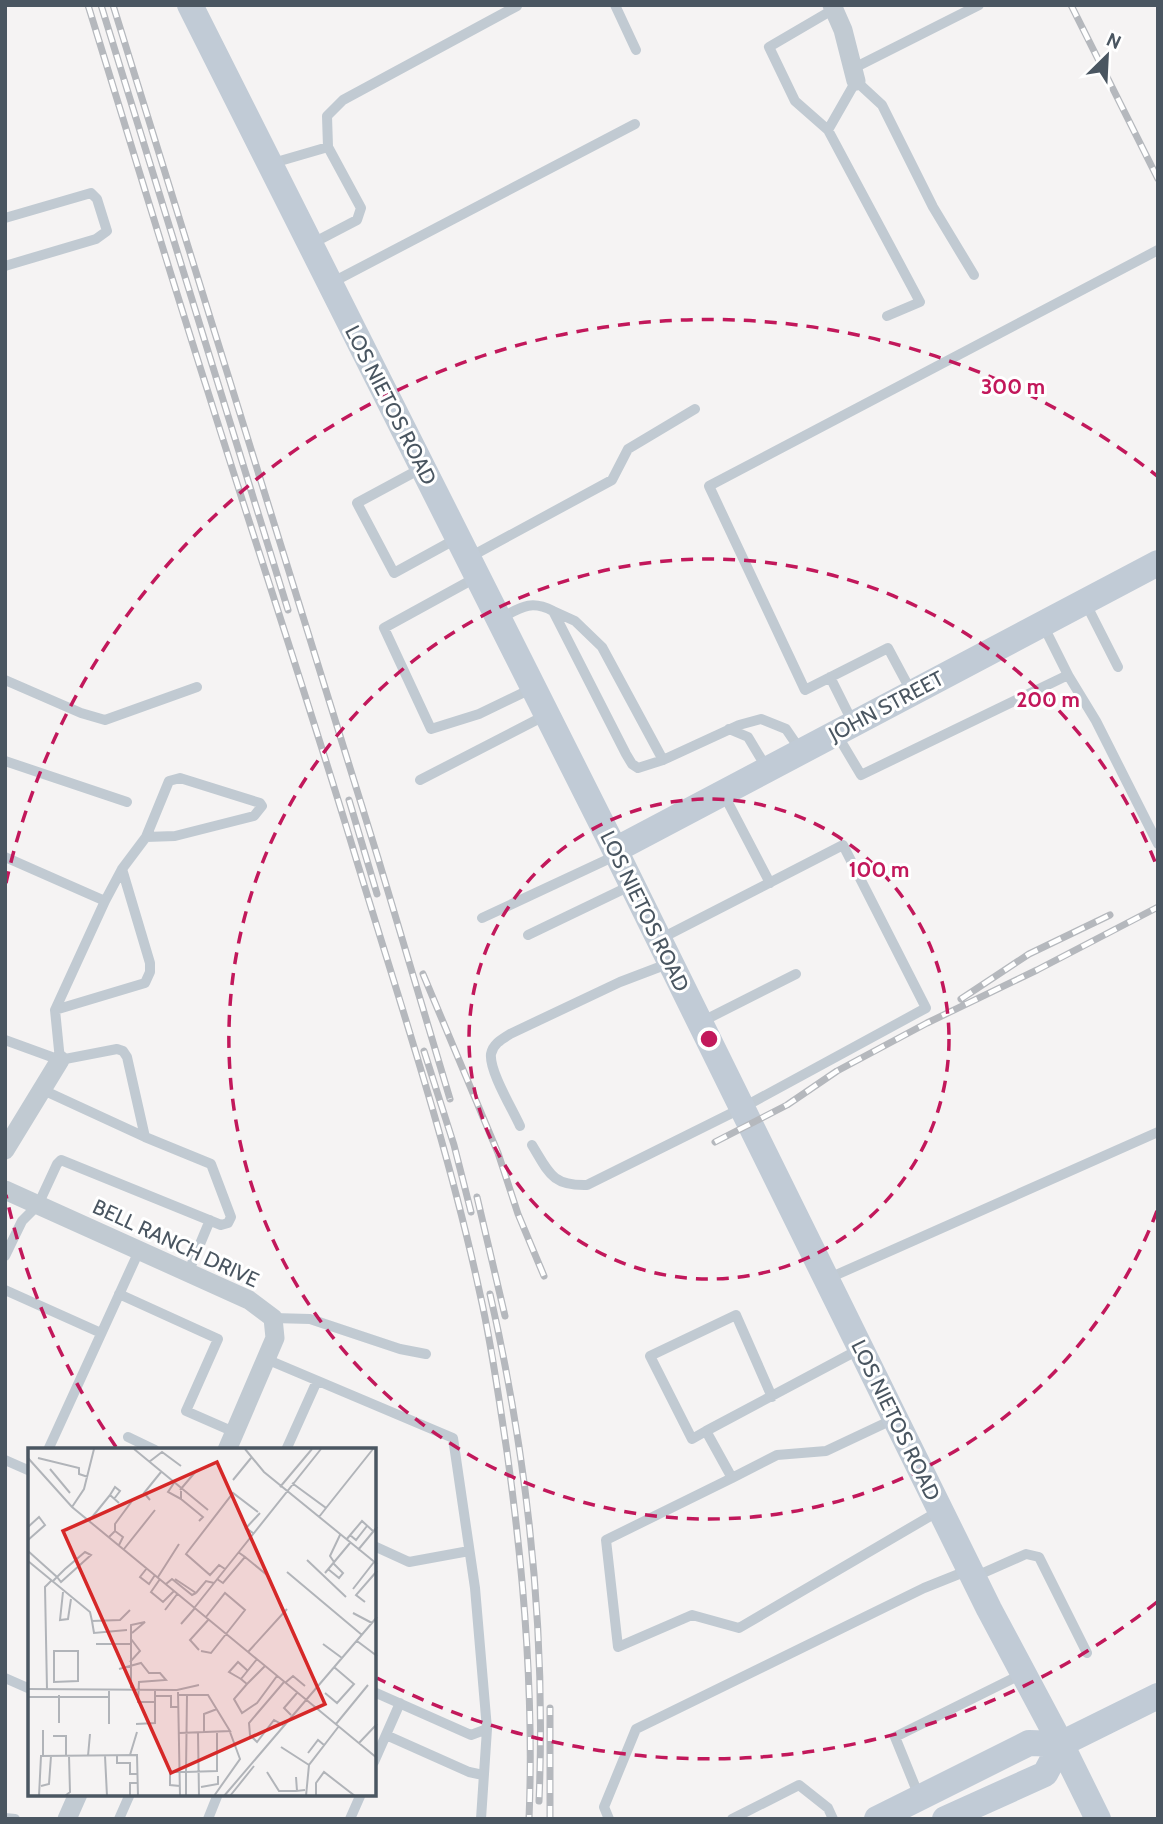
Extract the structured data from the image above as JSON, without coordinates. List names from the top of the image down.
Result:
{
  "streets": {
    "main road": ["LOS NIETOS ROAD", "JOHN STREET"],
    "street": ["BELL RANCH DRIVE"]
  },
  "crossings": [
    ["LOS NIETOS ROAD", "JOHN STREET"]
  ],
  "north": "top right",
  "rings": ["300 m", "200 m", "100 m"]
}
